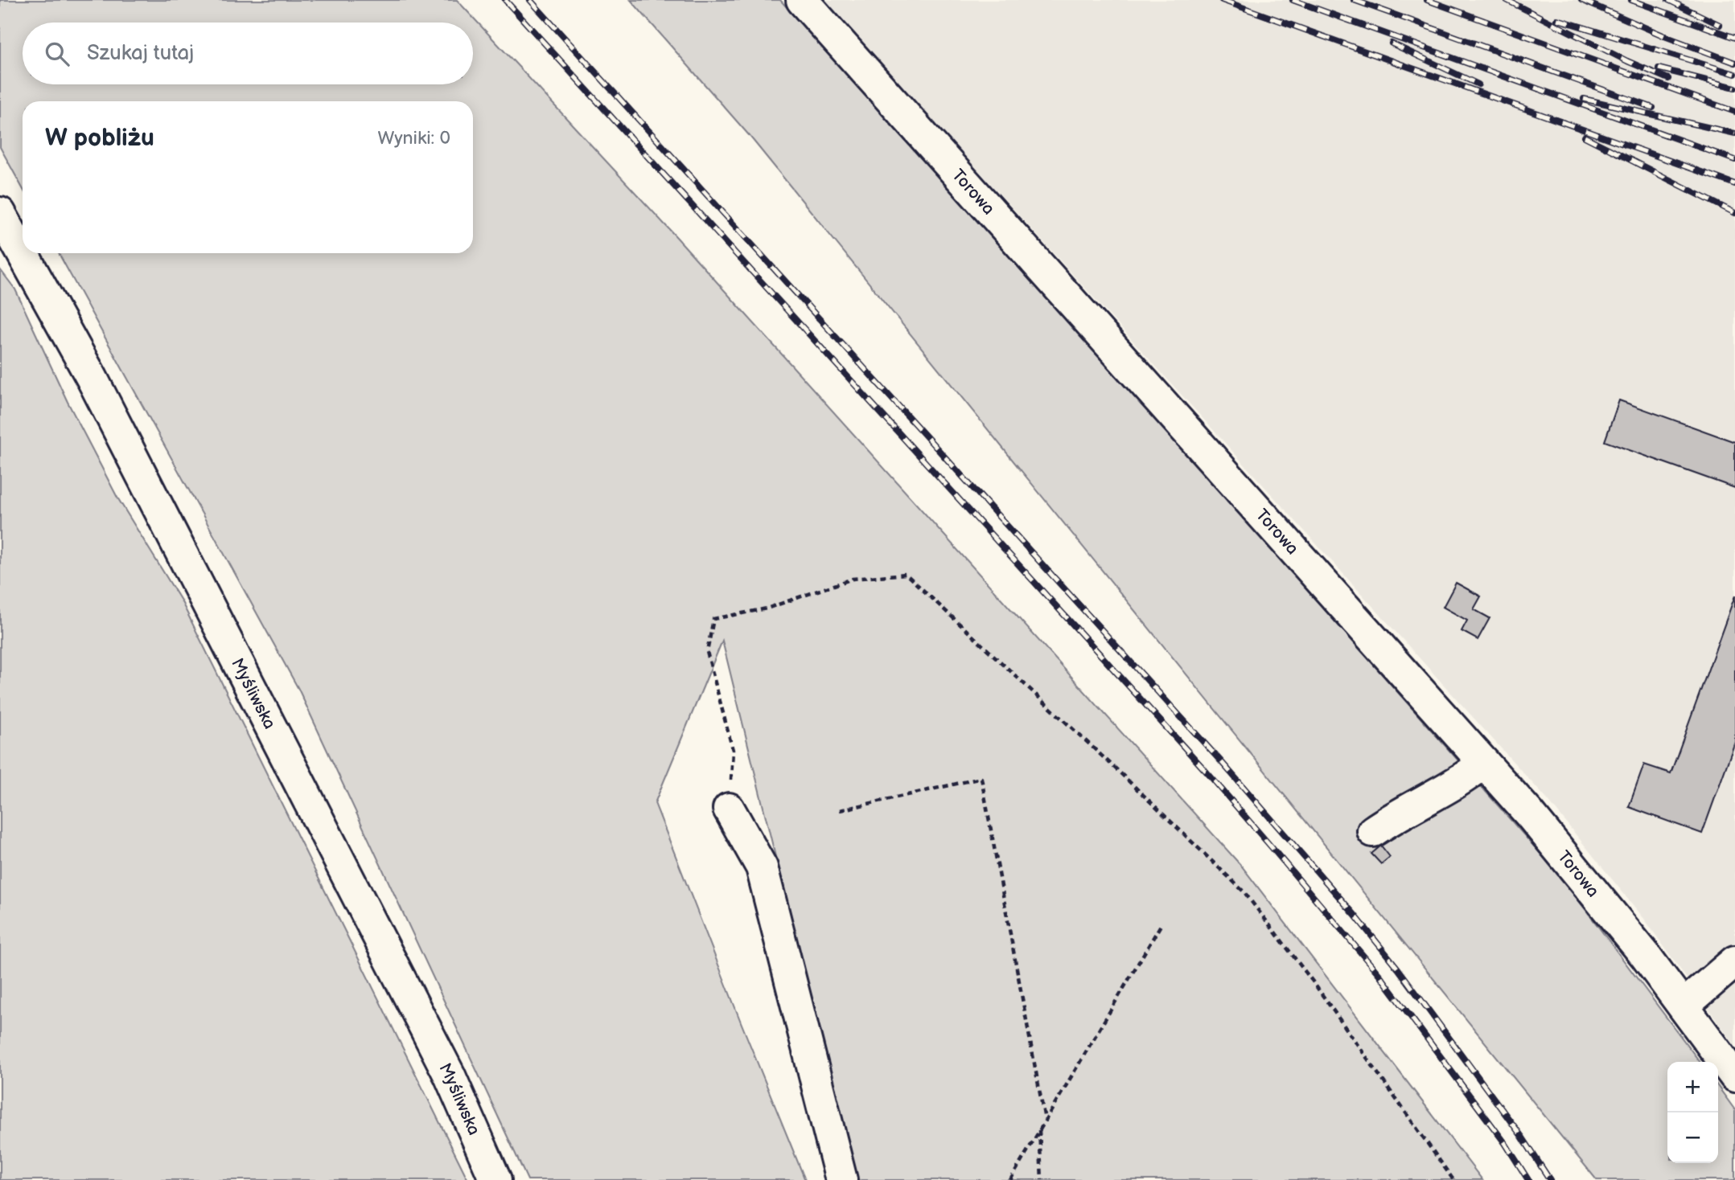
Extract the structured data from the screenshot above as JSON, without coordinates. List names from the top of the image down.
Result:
{
  "streets": {
    "street": ["Torowa", "Myśliwska"]
  },
  "page": {
    "search": "Szukaj tutaj",
    "heading": ["W pobliżu", "Wyniki: 0"],
    "map_buttons": ["+", "−"]
  }
}
